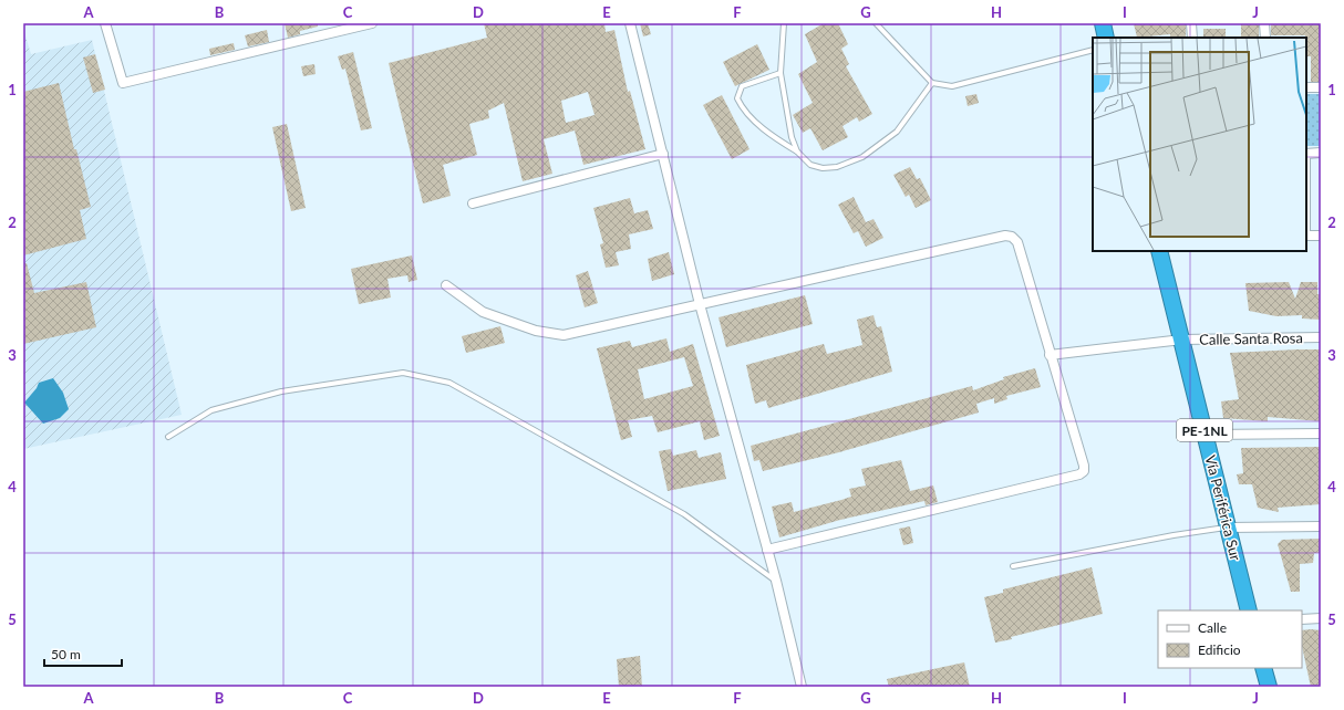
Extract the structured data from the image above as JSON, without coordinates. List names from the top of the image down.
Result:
{
  "streets": {
    "highway": ["PE-1NL", "Vía Periférica Sur"],
    "street": ["Calle Santa Rosa"]
  },
  "crossings": [
    ["Calle Santa Rosa", "Vía Periférica Sur"]
  ],
  "legend": ["Calle", "Edificio"],
  "scale_bar": "50 m",
  "grid": {
    "columns": [
      "A",
      "B",
      "C",
      "D",
      "E",
      "F",
      "G",
      "H",
      "I",
      "J"
    ],
    "rows": [
      "1",
      "2",
      "3",
      "4",
      "5"
    ]
  }
}
